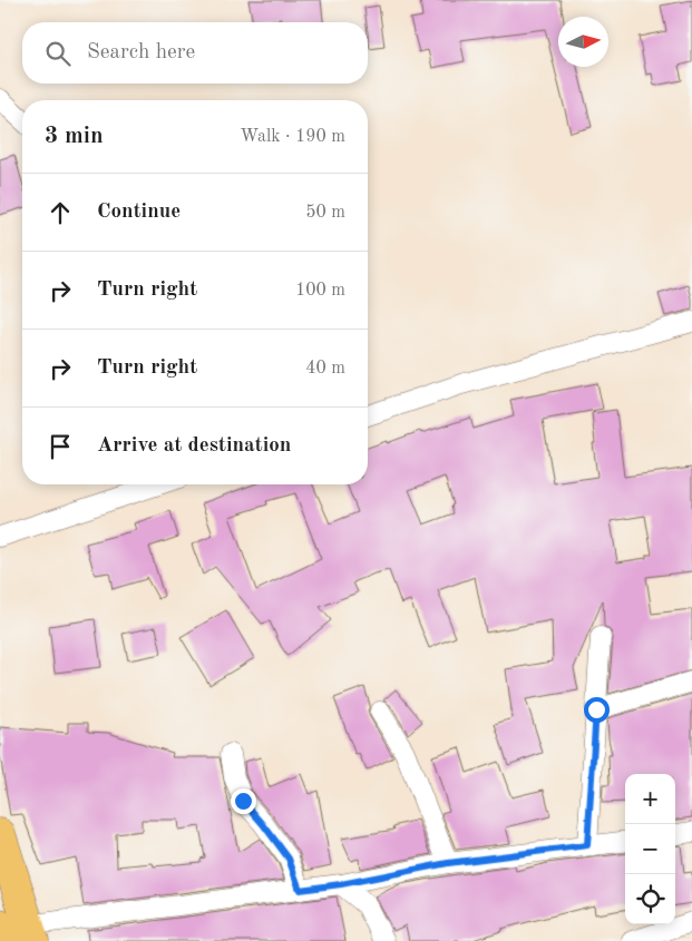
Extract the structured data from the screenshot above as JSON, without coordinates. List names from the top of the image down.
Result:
{
  "north": "right",
  "page": {
    "search": "Search here",
    "heading": ["3 min", "Walk · 190 m"],
    "list": [
      ["Continue", "50 m"],
      ["Turn right", "100 m"],
      ["Turn right", "40 m"],
      "Arrive at destination"
    ],
    "map_buttons": ["+", "−"]
  }
}
